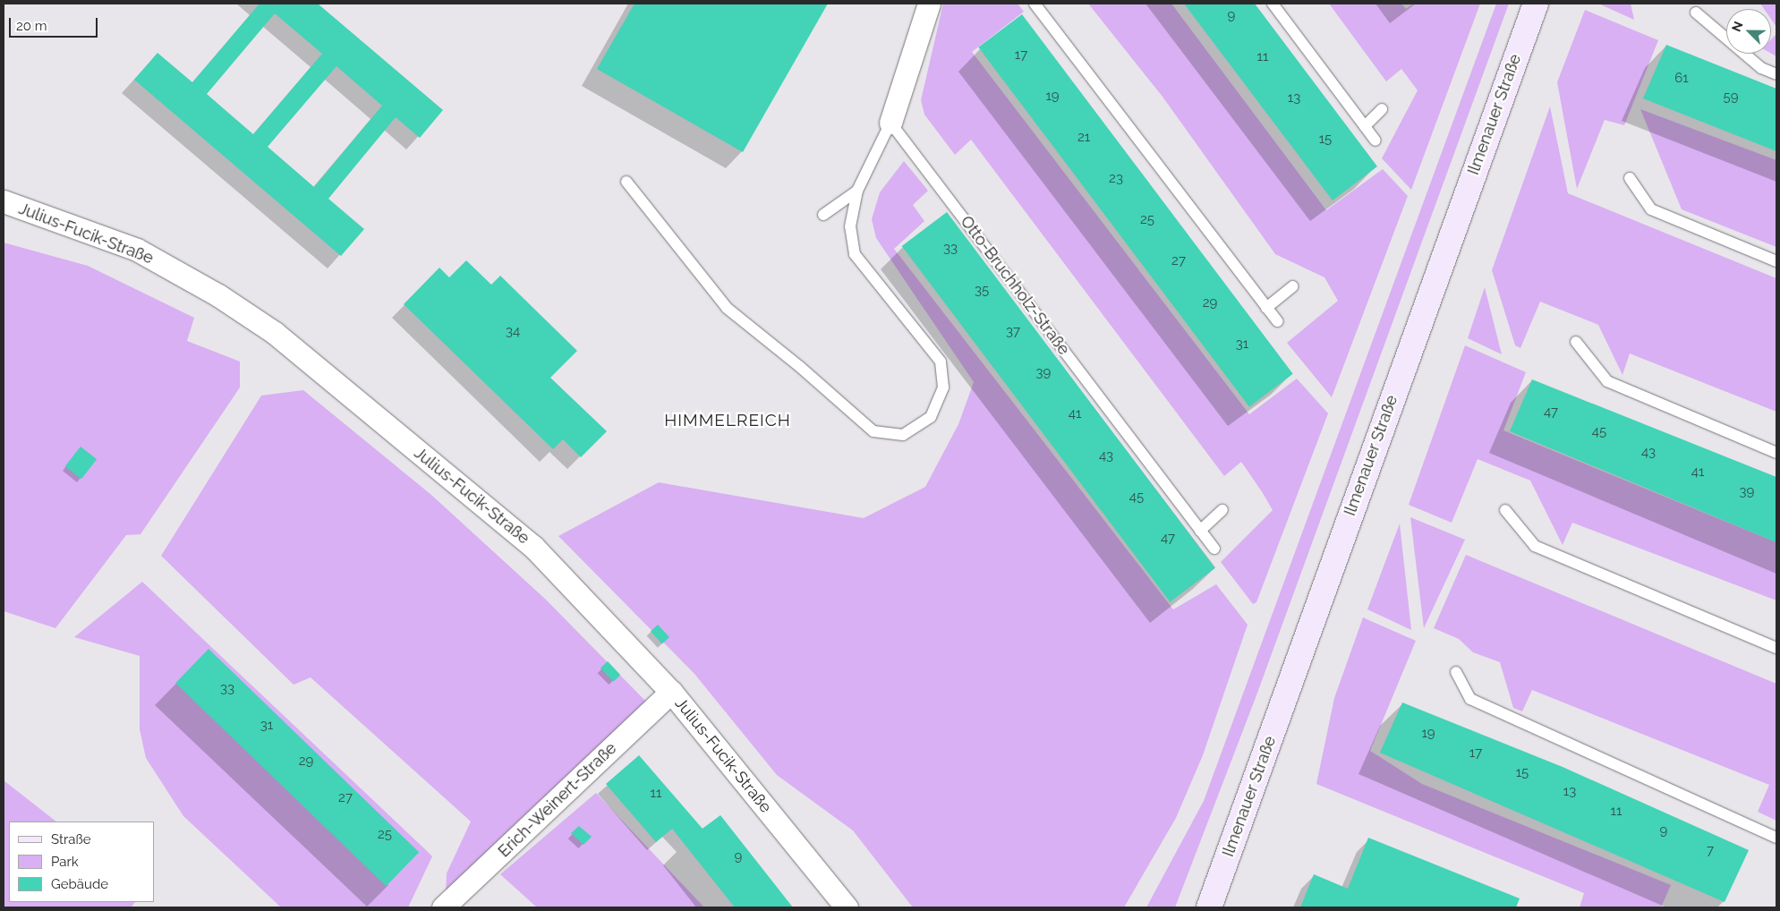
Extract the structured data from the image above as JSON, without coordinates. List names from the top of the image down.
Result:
{
  "streets": {
    "main road": ["Ilmenauer Straße"],
    "street": ["Julius-Fucik-Straße", "Erich-Weinert-Straße"],
    "lane": ["Otto-Bruchholz-Straße"]
  },
  "crossings": [
    ["Julius-Fucik-Straße", "Erich-Weinert-Straße"]
  ],
  "districts": ["HIMMELREICH"],
  "house_numbers": [
    "9",
    "17",
    "11",
    "61",
    "19",
    "59",
    "13",
    "21",
    "15",
    "23",
    "25",
    "33",
    "27",
    "35",
    "29",
    "34",
    "37",
    "31",
    "39",
    "47",
    "41",
    "45",
    "43",
    "43",
    "41",
    "39",
    "45",
    "47",
    "33",
    "31",
    "19",
    "17",
    "29",
    "15",
    "13",
    "11",
    "27",
    "11",
    "9",
    "25",
    "7",
    "9"
  ],
  "legend": ["Straße", "Park", "Gebäude"],
  "scale_bar": "20 m",
  "north": "top left"
}
